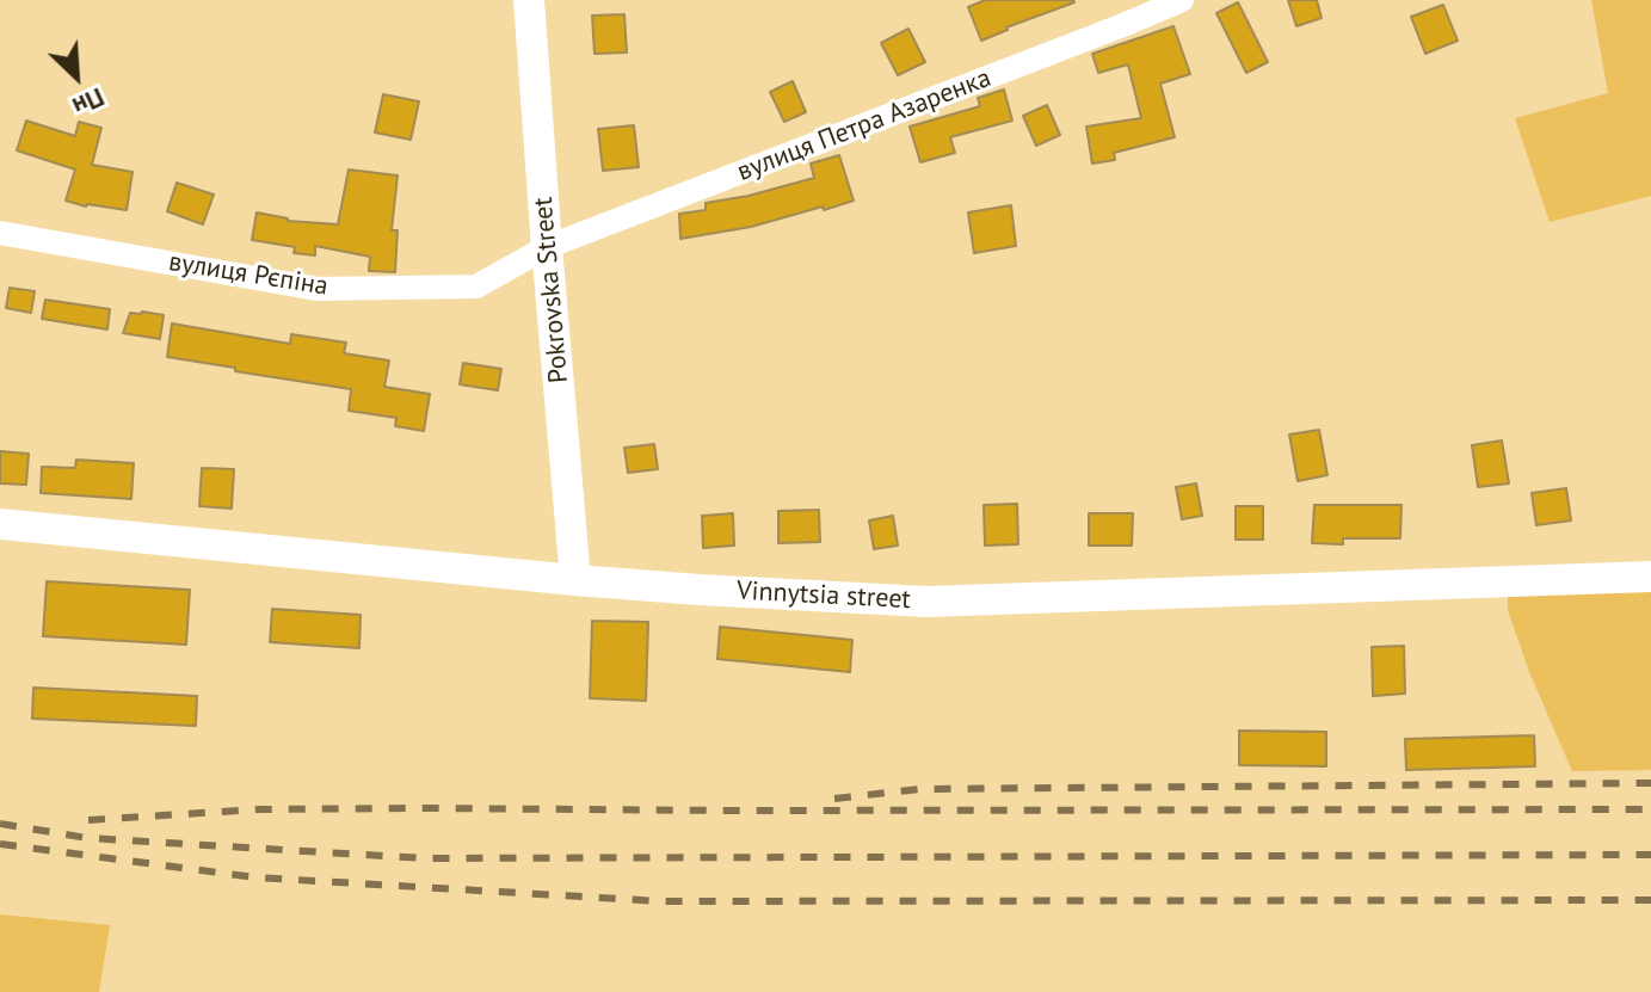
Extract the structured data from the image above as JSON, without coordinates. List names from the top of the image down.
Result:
{
  "streets": {
    "street": [
      "вулиця Петра Азаренка",
      "вулиця Рєпіна",
      "Pokrovska Street",
      "Vinnytsia street"
    ]
  },
  "crossings": [
    ["вулиця Петра Азаренка", "вулиця Рєпіна"],
    ["вулиця Петра Азаренка", "Pokrovska Street"],
    ["вулиця Рєпіна", "Pokrovska Street"],
    ["Pokrovska Street", "Vinnytsia street"]
  ],
  "north": "bottom right"
}
